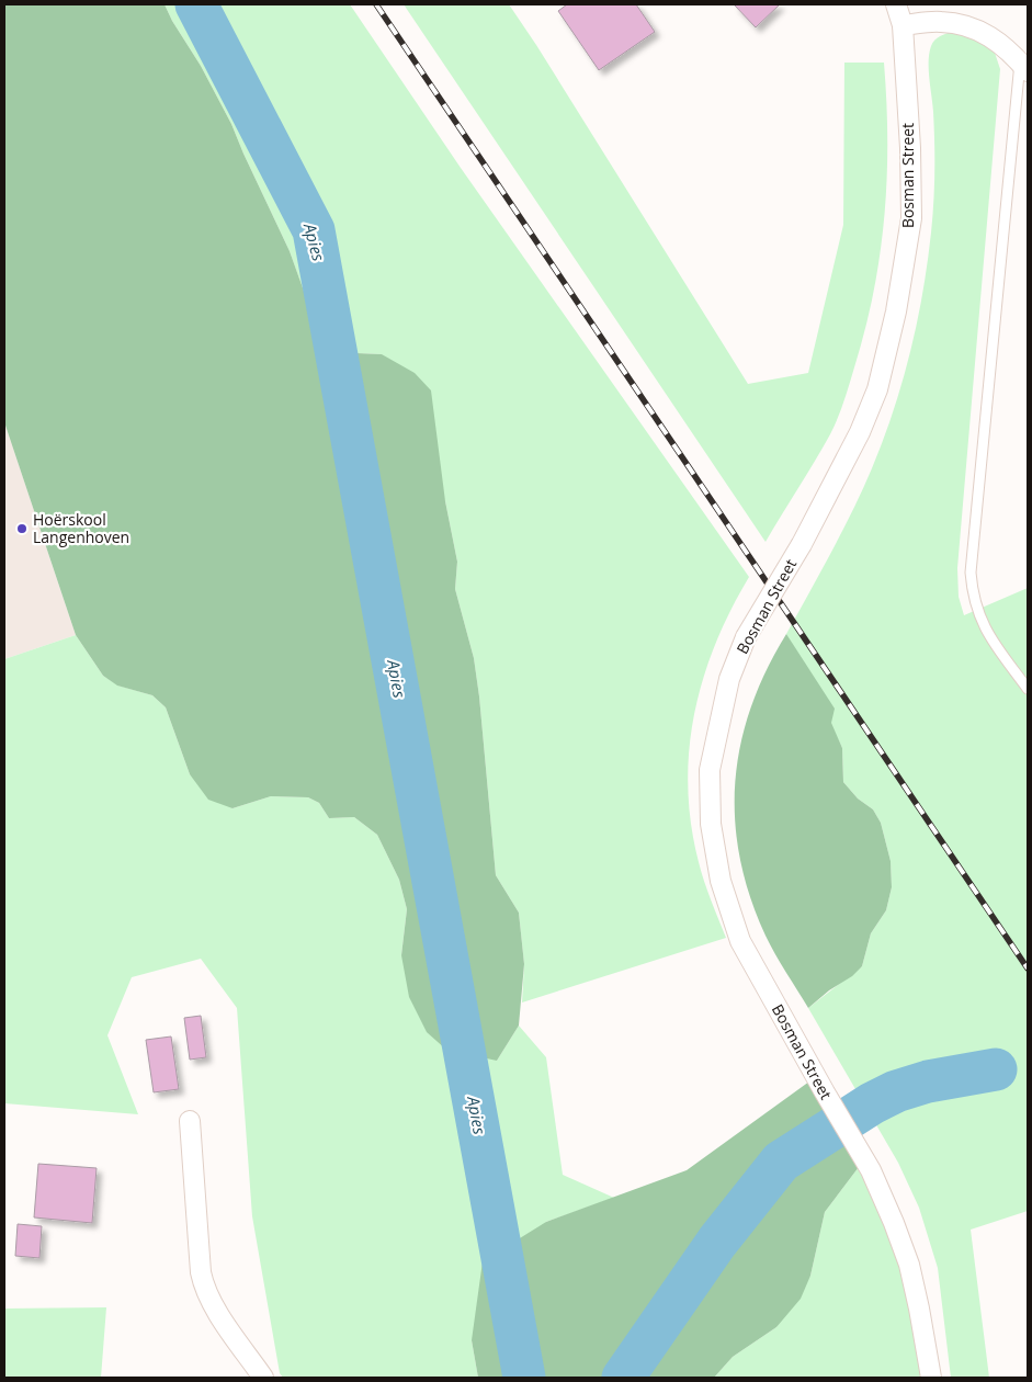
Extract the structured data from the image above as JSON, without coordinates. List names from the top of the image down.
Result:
{
  "streets": {
    "street": ["Bosman Street"]
  },
  "water": ["Apies"],
  "places": ["Hoërskool Langenhoven"]
}
